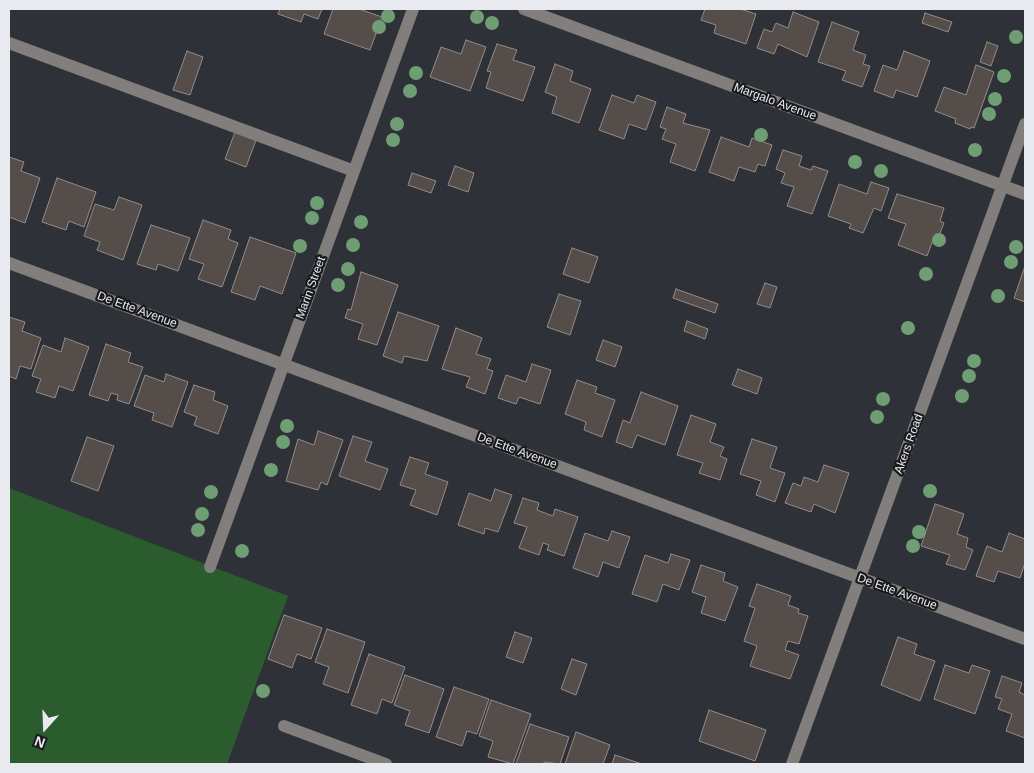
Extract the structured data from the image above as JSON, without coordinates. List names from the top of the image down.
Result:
{
  "streets": {
    "street": [
      "Margalo Avenue",
      "Marin Street",
      "De Ette Avenue",
      "Akers Road"
    ]
  },
  "crossings": [
    ["Margalo Avenue", "Akers Road"],
    ["Marin Street", "De Ette Avenue"],
    ["De Ette Avenue", "Akers Road"]
  ],
  "north": "bottom"
}
